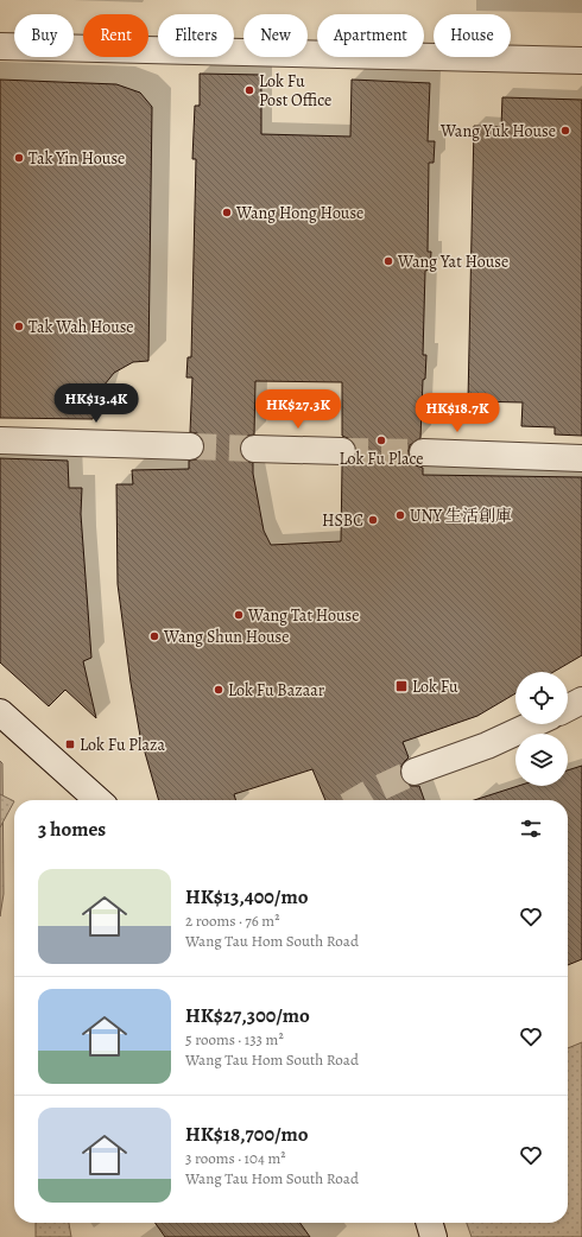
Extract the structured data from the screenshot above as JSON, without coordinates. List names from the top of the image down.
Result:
{
  "places": {
    "other": [
      "Lok Fu Post Office",
      "Wang Yuk House",
      "Tak Yin House",
      "Wang Hong House",
      "Wang Yat House",
      "Tak Wah House",
      "Lok Fu Place",
      "UNY 生活創庫",
      "HSBC",
      "Wang Tat House",
      "Wang Shun House",
      "Lok Fu Bazaar"
    ],
    "transit": ["Lok Fu", "Lok Fu Plaza"]
  },
  "page": {
    "chip": [
      "Buy",
      "Rent",
      "Filters",
      "New",
      "Apartment",
      "House"
    ],
    "price": ["HK$13.4K", "HK$27.3K", "HK$18.7K"],
    "heading": "3 homes",
    "list": [
      {
        "name": "HK$13,400/mo",
        "note": "2 rooms · 76 m² · Wang Tau Hom South Road"
      },
      {
        "name": "HK$27,300/mo",
        "note": "5 rooms · 133 m² · Wang Tau Hom South Road"
      },
      {
        "name": "HK$18,700/mo",
        "note": "3 rooms · 104 m² · Wang Tau Hom South Road"
      }
    ]
  }
}
